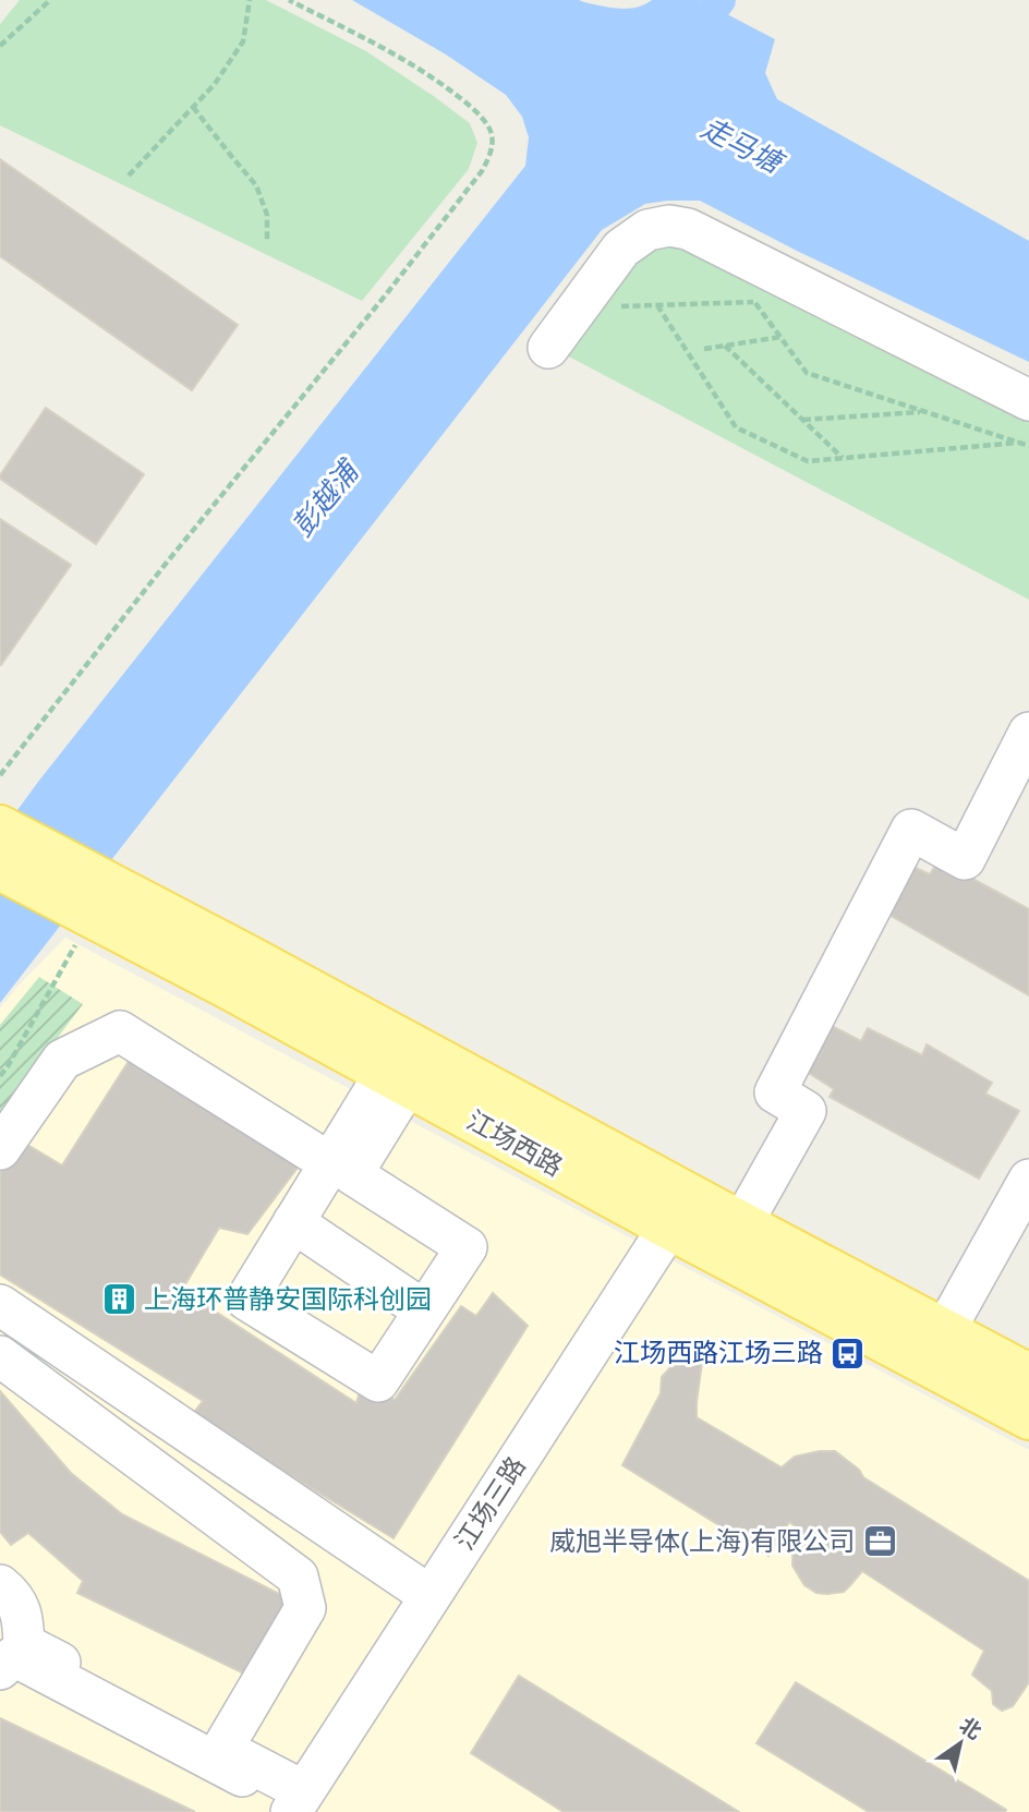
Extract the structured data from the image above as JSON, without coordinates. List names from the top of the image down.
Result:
{
  "streets": {
    "main road": ["江场西路"],
    "street": ["江场三路"]
  },
  "crossings": [
    ["江场西路", "江场三路"]
  ],
  "water": ["走马塘", "彭越浦"],
  "places": {
    "building": ["上海环普静安国际科创园"],
    "bus stop": ["江场西路江场三路"],
    "office": ["威旭半导体(上海)有限公司"]
  },
  "north": "top right"
}
